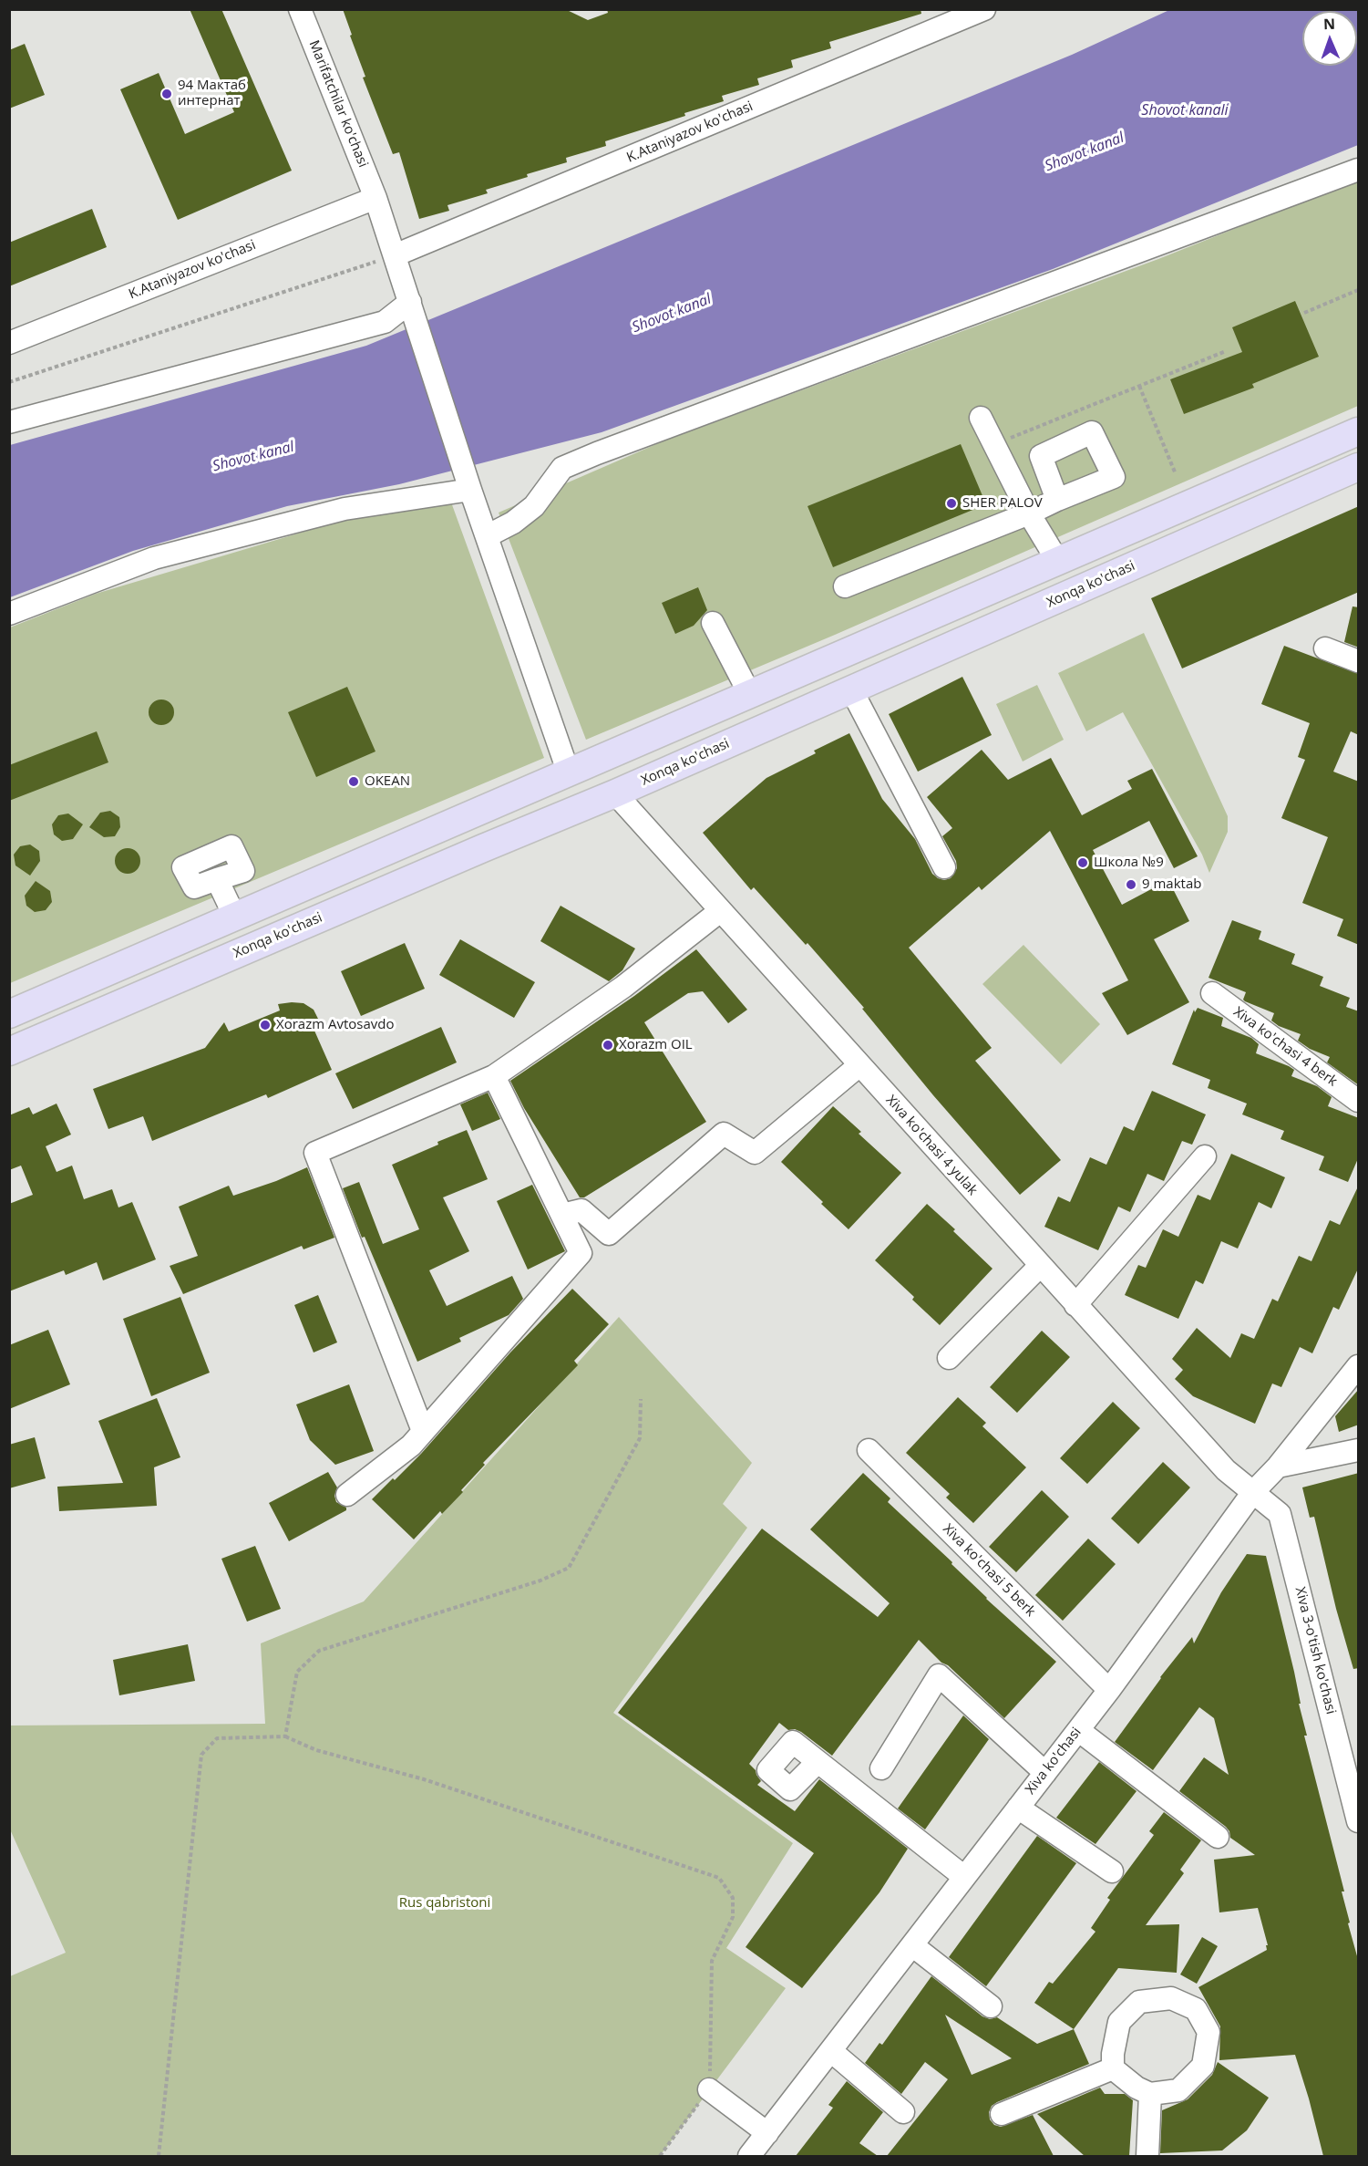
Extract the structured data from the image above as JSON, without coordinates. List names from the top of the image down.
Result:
{
  "streets": {
    "main road": ["Xonqa ko'chasi"],
    "street": [
      "Marifatchilar ko'chasi",
      "K.Ataniyazov ko'chasi",
      "Xiva ko'chasi 4 berk",
      "Xiva ko'chasi 4 yulak",
      "Xiva ko'chasi 5 berk",
      "Xiva 3-o'tish ko'chasi",
      "Xiva ko'chasi"
    ]
  },
  "crossings": [
    ["Marifatchilar ko'chasi", "K.Ataniyazov ko'chasi"],
    ["Xonqa ko'chasi", "Xiva ko'chasi 4 yulak"],
    ["Xiva ko'chasi 4 yulak", "Xiva 3-o'tish ko'chasi"],
    ["Xiva ko'chasi 4 yulak", "Xiva ko'chasi"],
    ["Xiva ko'chasi 5 berk", "Xiva ko'chasi"],
    ["Xiva 3-o'tish ko'chasi", "Xiva ko'chasi"]
  ],
  "water": ["Shovot kanali", "Shovot kanal"],
  "parks": ["Rus qabristoni"],
  "places": [
    "94 Мактаб интернат",
    "SHER PALOV",
    "OKEAN",
    "Школа №9",
    "9 maktab",
    "Xorazm Avtosavdo",
    "Xorazm OIL"
  ],
  "north": "top"
}
